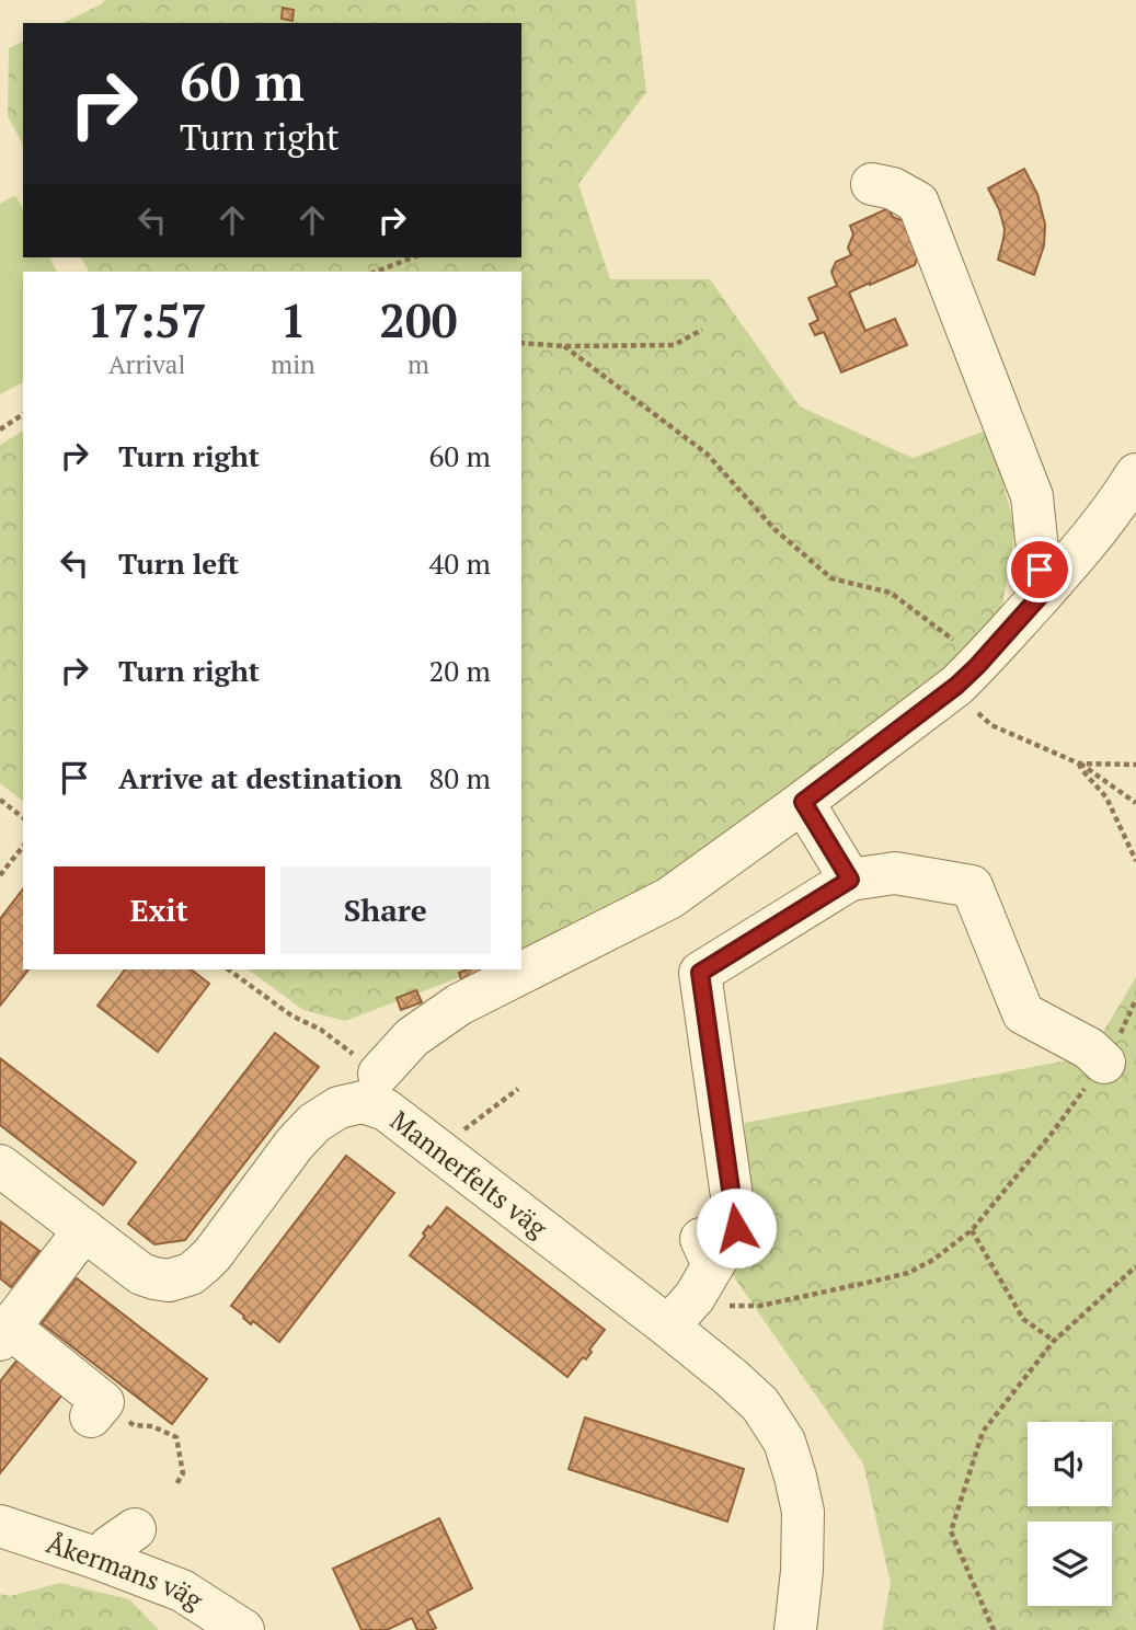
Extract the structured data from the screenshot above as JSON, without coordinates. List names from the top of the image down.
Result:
{
  "streets": {
    "street": ["Mannerfelts väg", "Åkermans väg"]
  },
  "page": {
    "turn": ["60 m", "Turn right"],
    "eta": [
      "17:57",
      "Arrival",
      "1",
      "min",
      "200",
      "m"
    ],
    "list": [
      {
        "name": "Turn right",
        "value": "60 m"
      },
      {
        "name": "Turn left",
        "value": "40 m"
      },
      {
        "name": "Turn right",
        "value": "20 m"
      },
      {
        "name": "Arrive at destination",
        "value": "80 m"
      }
    ],
    "buttons": ["Exit", "Share"]
  }
}
